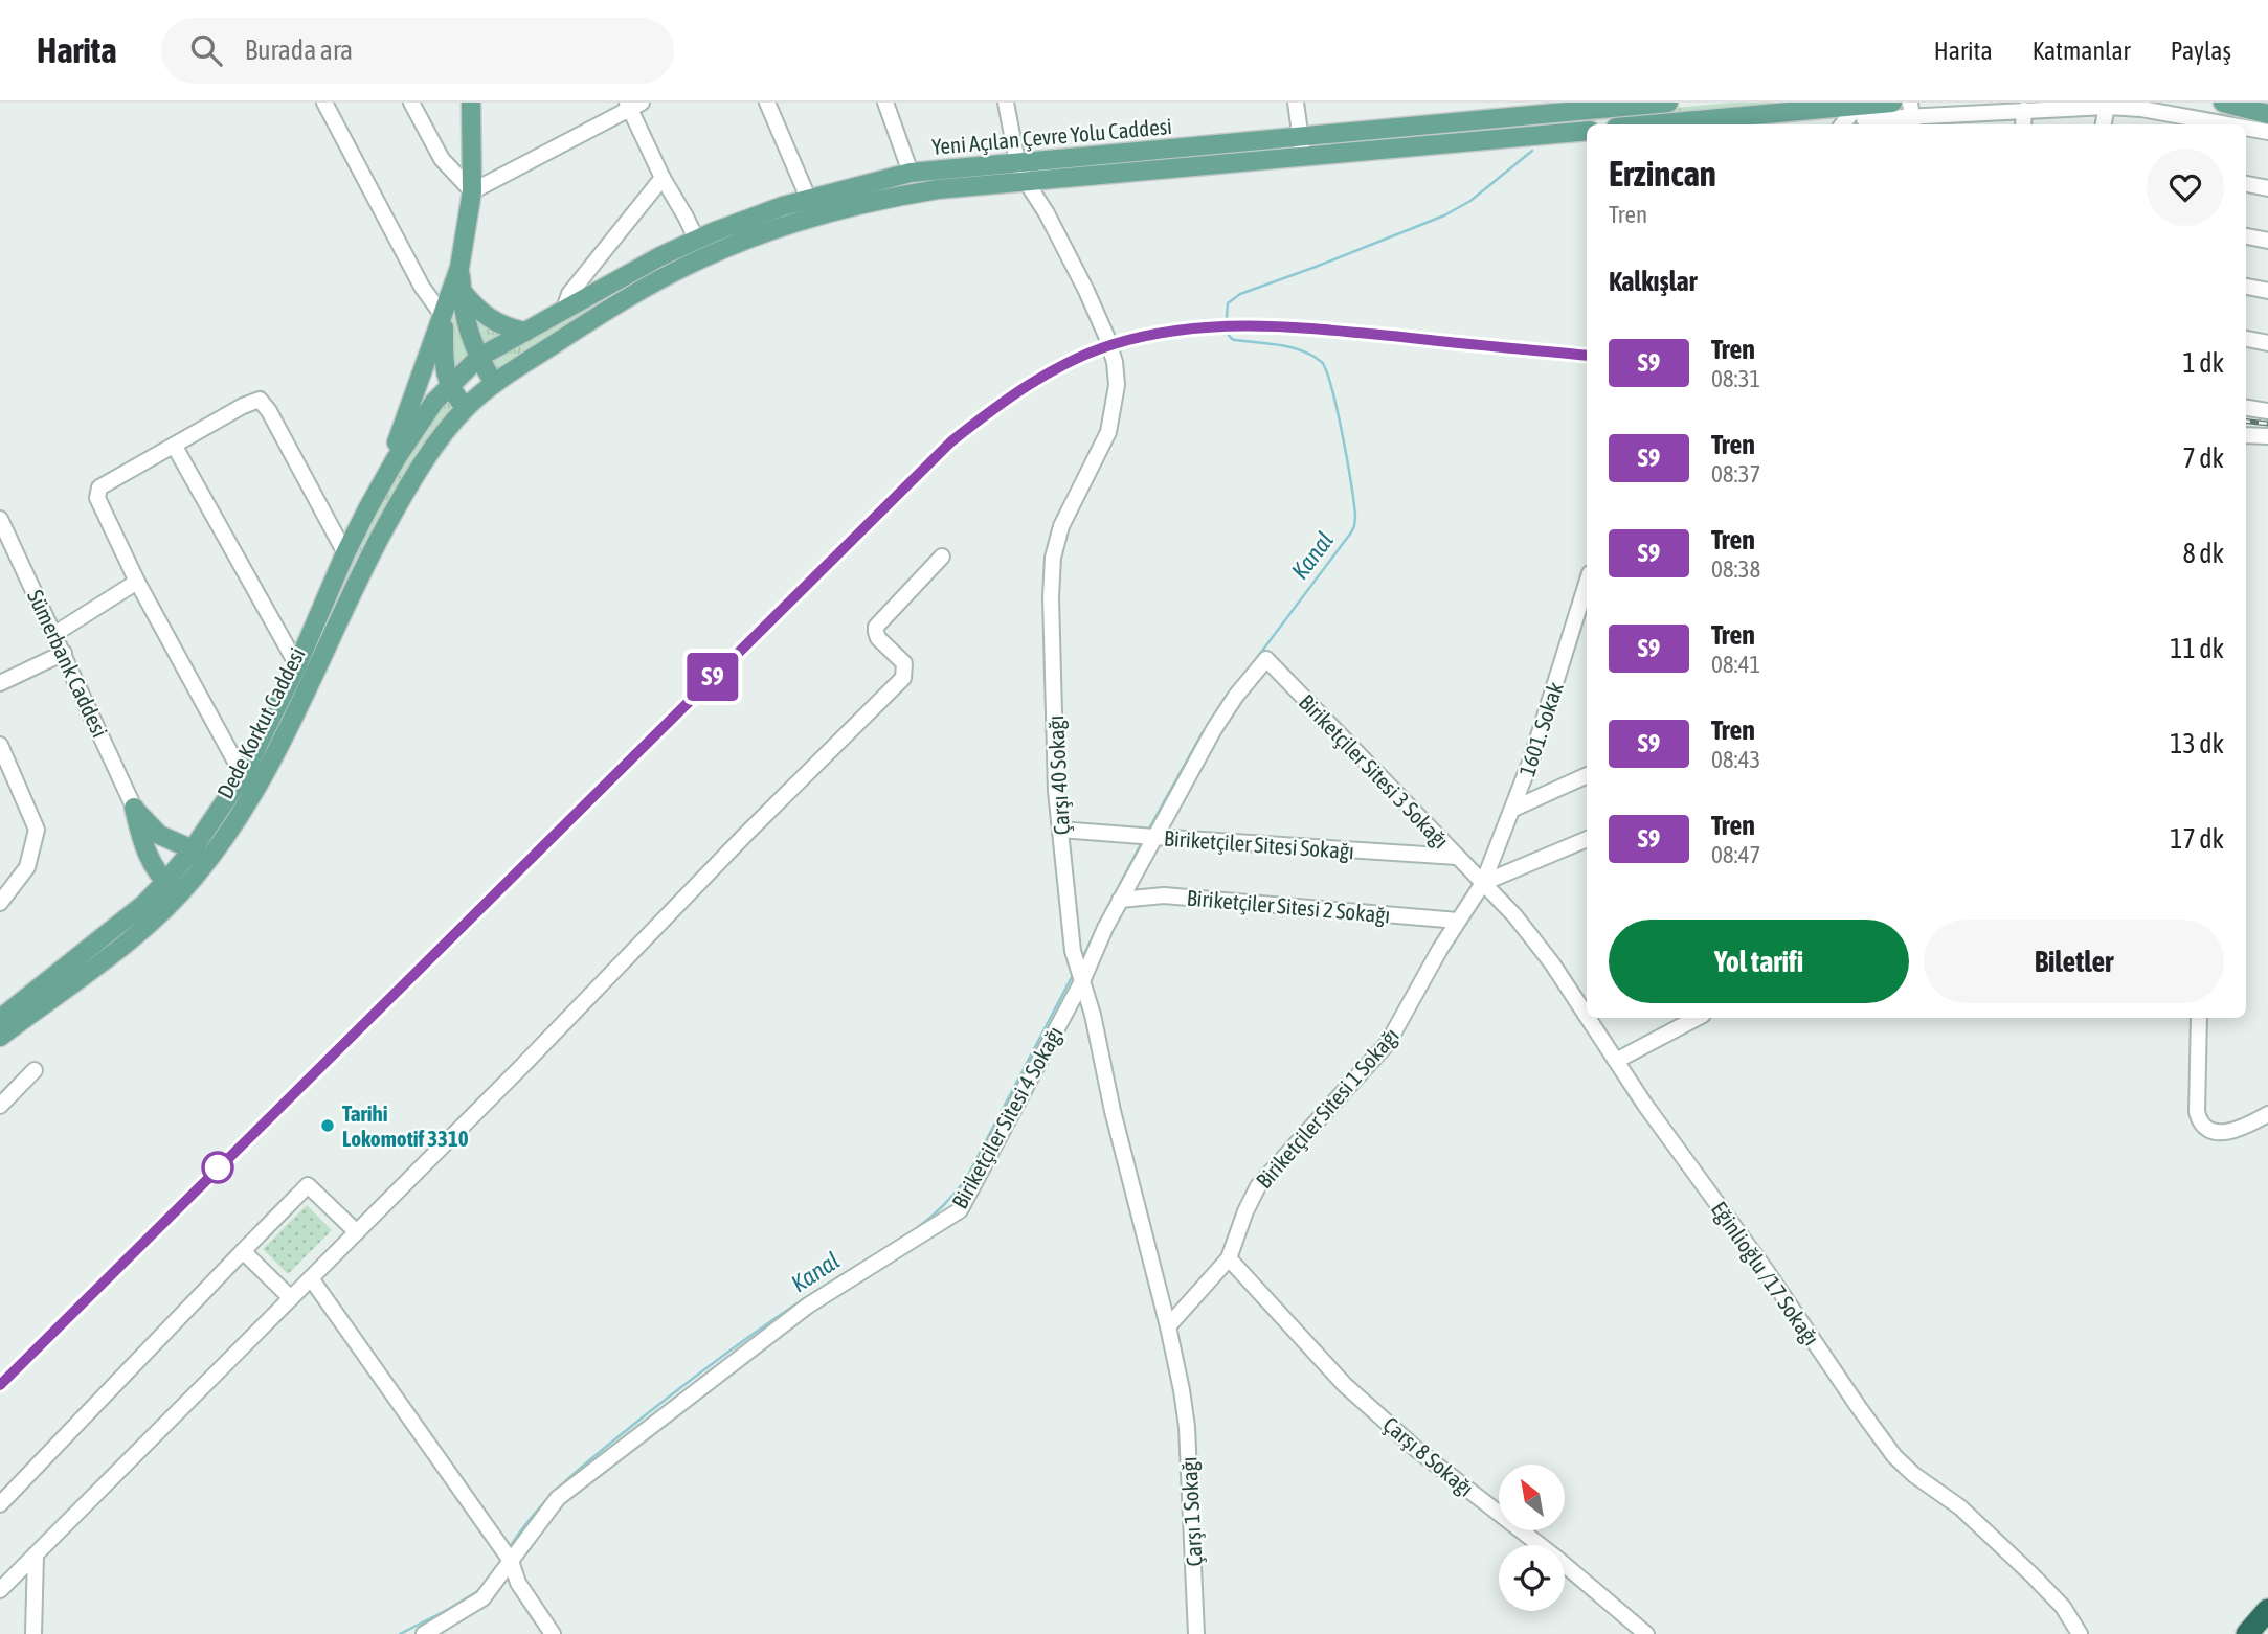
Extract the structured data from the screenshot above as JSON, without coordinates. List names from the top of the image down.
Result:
{
  "streets": {
    "main road": ["Yeni Açılan Çevre Yolu Caddesi", "Dede Korkut Caddesi"],
    "street": [
      "Sümerbank Caddesi",
      "1601. Sokak",
      "Biriketçiler Sitesi 3 Sokağı",
      "Çarşı 40 Sokağı",
      "Biriketçiler Sitesi Sokağı",
      "Biriketçiler Sitesi 2 Sokağı",
      "Biriketçiler Sitesi 1 Sokağı",
      "Biriketçiler Sitesi 4 Sokağı",
      "Eğinlioğlu /17 Sokağı",
      "Çarşı 8 Sokağı",
      "Çarşı 1 Sokağı"
    ]
  },
  "crossings": [
    ["Yeni Açılan Çevre Yolu Caddesi", "Dede Korkut Caddesi"],
    ["Yeni Açılan Çevre Yolu Caddesi", "Çarşı 40 Sokağı"],
    ["1601. Sokak", "Biriketçiler Sitesi 3 Sokağı"],
    ["1601. Sokak", "Biriketçiler Sitesi 1 Sokağı"],
    ["1601. Sokak", "Eğinlioğlu /17 Sokağı"],
    ["Biriketçiler Sitesi 3 Sokağı", "Biriketçiler Sitesi Sokağı"],
    ["Biriketçiler Sitesi 3 Sokağı", "Biriketçiler Sitesi 1 Sokağı"],
    ["Biriketçiler Sitesi 3 Sokağı", "Biriketçiler Sitesi 4 Sokağı"],
    ["Biriketçiler Sitesi 3 Sokağı", "Eğinlioğlu /17 Sokağı"],
    ["Çarşı 40 Sokağı", "Biriketçiler Sitesi Sokağı"],
    ["Çarşı 40 Sokağı", "Biriketçiler Sitesi 1 Sokağı"],
    ["Çarşı 40 Sokağı", "Biriketçiler Sitesi 4 Sokağı"],
    ["Çarşı 40 Sokağı", "Çarşı 1 Sokağı"],
    ["Biriketçiler Sitesi Sokağı", "Biriketçiler Sitesi 4 Sokağı"],
    ["Biriketçiler Sitesi 2 Sokağı", "Biriketçiler Sitesi 1 Sokağı"],
    ["Biriketçiler Sitesi 2 Sokağı", "Biriketçiler Sitesi 4 Sokağı"],
    ["Biriketçiler Sitesi 1 Sokağı", "Eğinlioğlu /17 Sokağı"],
    ["Biriketçiler Sitesi 1 Sokağı", "Çarşı 8 Sokağı"]
  ],
  "water": ["Kanal"],
  "places": ["Tarihi Lokomotif 3310"],
  "north": "top left",
  "page": {
    "header": "Harita",
    "search": "Burada ara",
    "nav": ["Harita", "Katmanlar", "Paylaş"],
    "on_map": "S9",
    "heading": [
      ["Erzincan", "Tren"],
      "Kalkışlar"
    ],
    "list": [
      {
        "mark": "S9",
        "name": "Tren",
        "note": "08:31",
        "value": "1 dk"
      },
      {
        "mark": "S9",
        "name": "Tren",
        "note": "08:37",
        "value": "7 dk"
      },
      {
        "mark": "S9",
        "name": "Tren",
        "note": "08:38",
        "value": "8 dk"
      },
      {
        "mark": "S9",
        "name": "Tren",
        "note": "08:41",
        "value": "11 dk"
      },
      {
        "mark": "S9",
        "name": "Tren",
        "note": "08:43",
        "value": "13 dk"
      },
      {
        "mark": "S9",
        "name": "Tren",
        "note": "08:47",
        "value": "17 dk"
      }
    ],
    "buttons": ["Yol tarifi", "Biletler"]
  }
}
